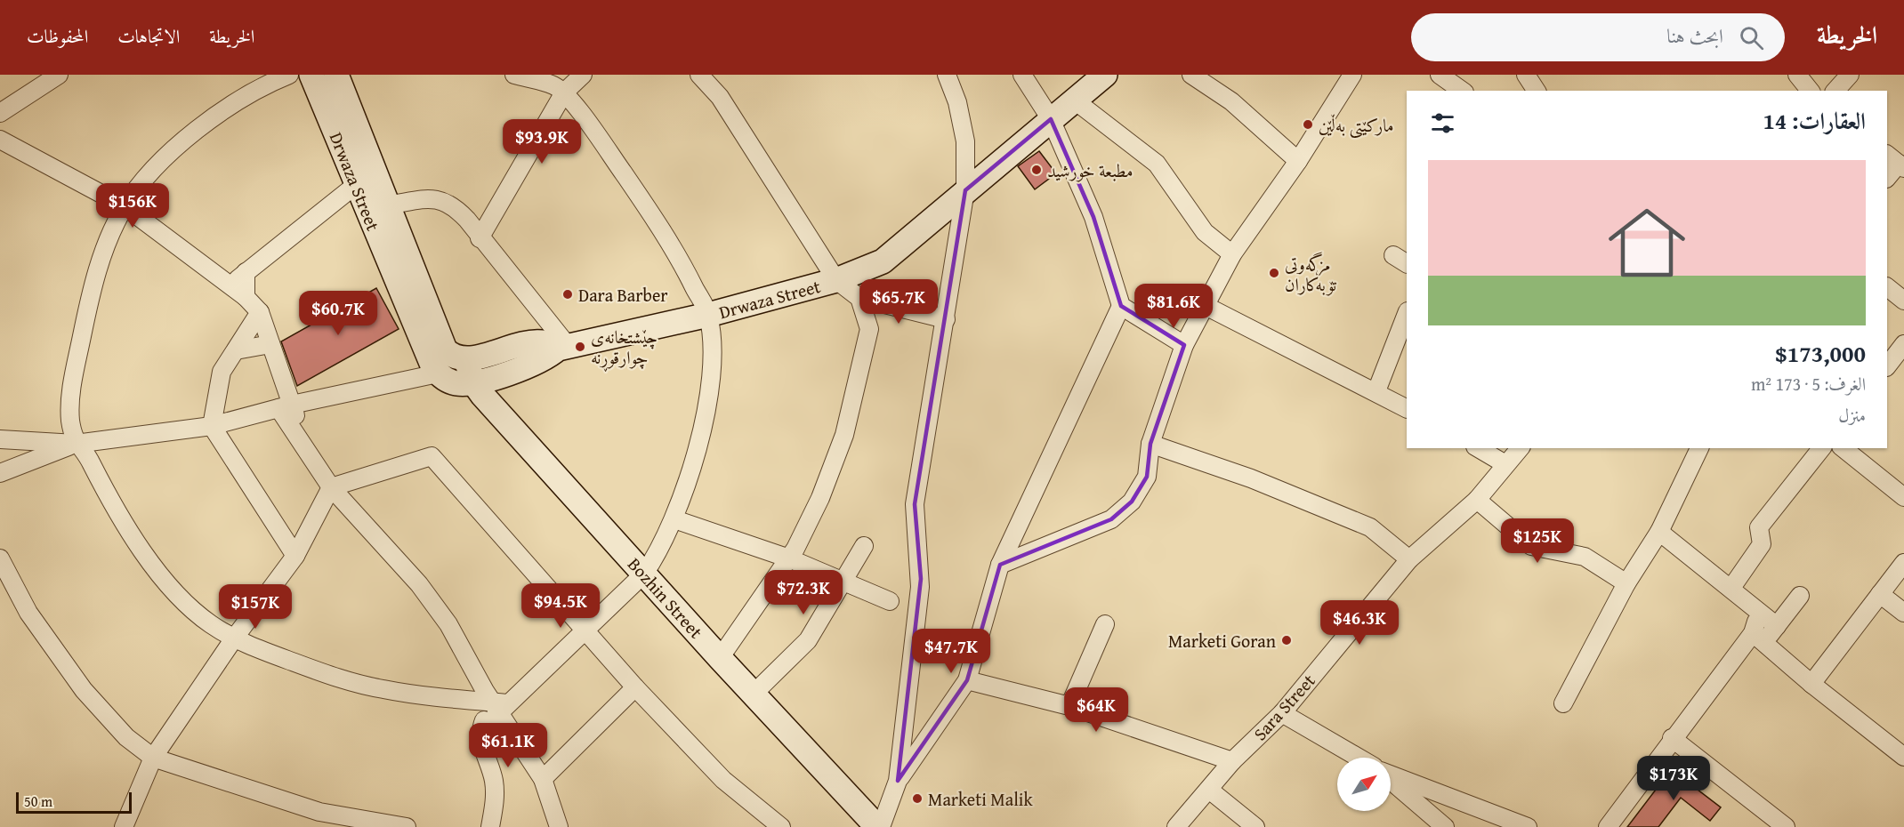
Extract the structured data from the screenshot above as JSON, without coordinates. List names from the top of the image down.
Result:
{
  "streets": {
    "street": ["Drwaza Street", "Bozhin Street", "Sara Street"]
  },
  "crossings": [
    ["Drwaza Street", "Bozhin Street"]
  ],
  "places": [
    "مارکێتی بەڵێن",
    "مطبعة خورشيد",
    "مزگەوتی تۆبەکاران",
    "Dara Barber",
    "چێشتخانەی چوارقوڕنە",
    "Marketi Goran",
    "Marketi Malik"
  ],
  "scale_bar": "50 m",
  "north": "top right",
  "page": {
    "header": "الخريطة",
    "search": "ابحث هنا",
    "nav": ["الخريطة", "الاتجاهات", "المحفوظات"],
    "heading": "العقارات: 14",
    "price": [
      "$93.9K",
      "$156K",
      "$65.7K",
      "$81.6K",
      "$60.7K",
      "$125K",
      "$72.3K",
      "$94.5K",
      "$157K",
      "$46.3K",
      "$47.7K",
      "$64K",
      "$61.1K",
      "$173K"
    ],
    "list": [
      {
        "name": "$173,000",
        "note": "الغرف: 5 · 173 m² · منزل"
      }
    ],
    "scale": "50 m"
  }
}
